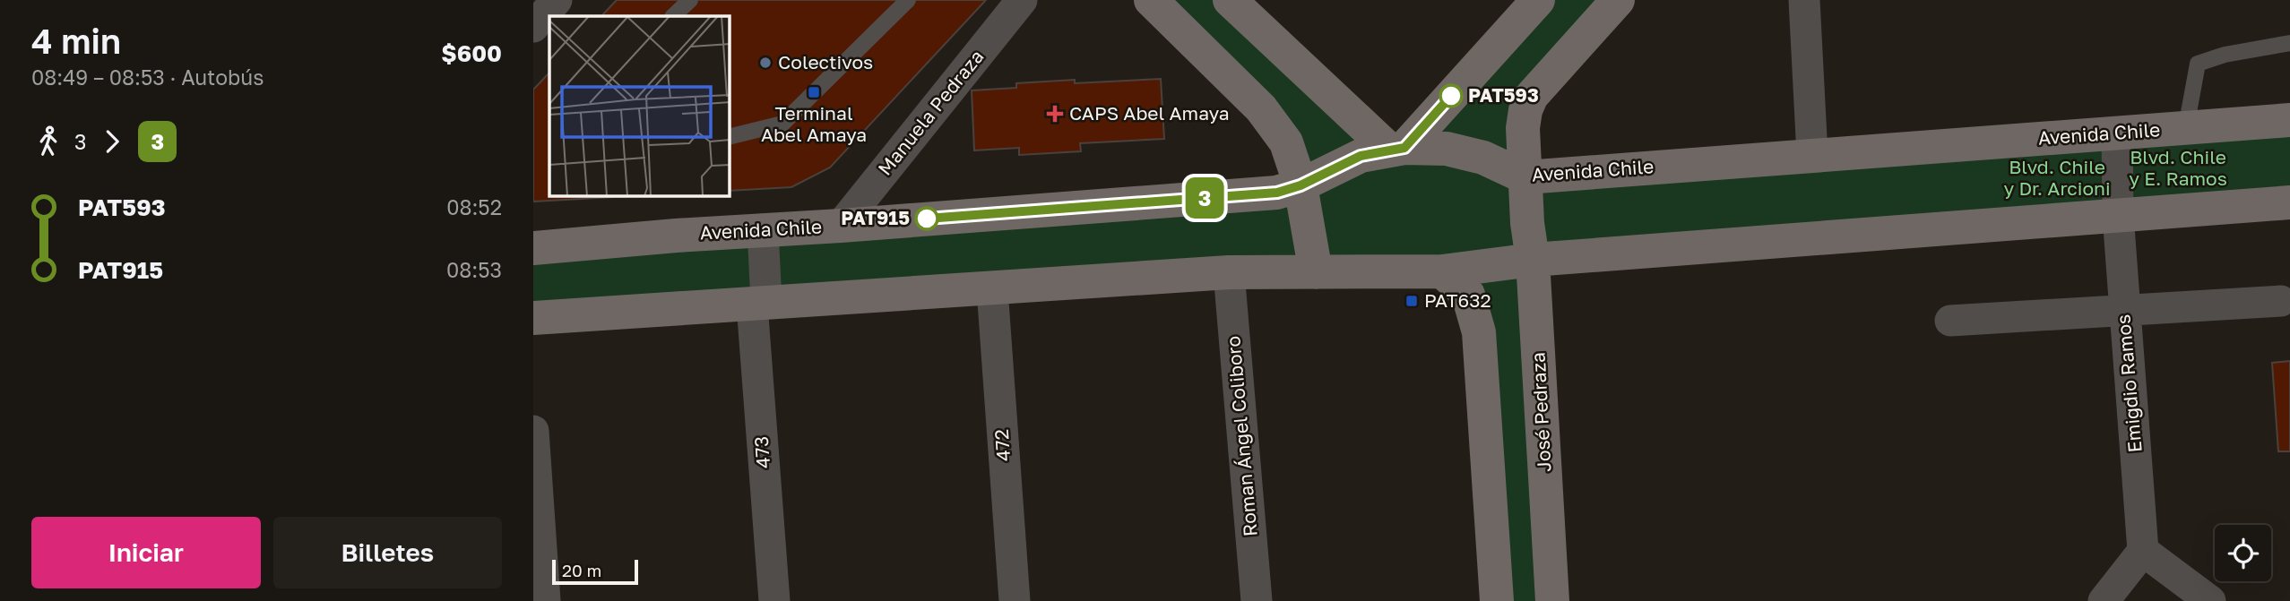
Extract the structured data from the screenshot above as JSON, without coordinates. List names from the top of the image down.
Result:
{
  "streets": {
    "main road": ["Avenida Chile", "José Pedraza"],
    "street": [
      "Manuela Pedraza",
      "Emigdio Ramos",
      "Roman Ángel Coliboro",
      "472",
      "473"
    ]
  },
  "crossings": [
    ["Manuela Pedraza", "Avenida Chile"],
    ["Avenida Chile", "Emigdio Ramos"],
    ["Avenida Chile", "José Pedraza"],
    ["Avenida Chile", "473"]
  ],
  "parks": ["Blvd. Chile y E. Ramos", "Blvd. Chile y Dr. Arcioni"],
  "places": {
    "other": ["Colectivos", "PAT593", "PAT915"],
    "transit": ["Terminal Abel Amaya", "PAT632"],
    "health": ["CAPS Abel Amaya"]
  },
  "lines": ["bus line 3"],
  "scale_bar": "20 m",
  "page": {
    "heading": ["4 min", "08:49 – 08:53 · Autobús", "$600"],
    "on_map": "3",
    "legs": ["3", "3"],
    "list": [
      {
        "name": "PAT593",
        "value": "08:52"
      },
      {
        "name": "PAT915",
        "value": "08:53"
      }
    ],
    "buttons": ["Iniciar", "Billetes"],
    "scale": "20 m"
  }
}
